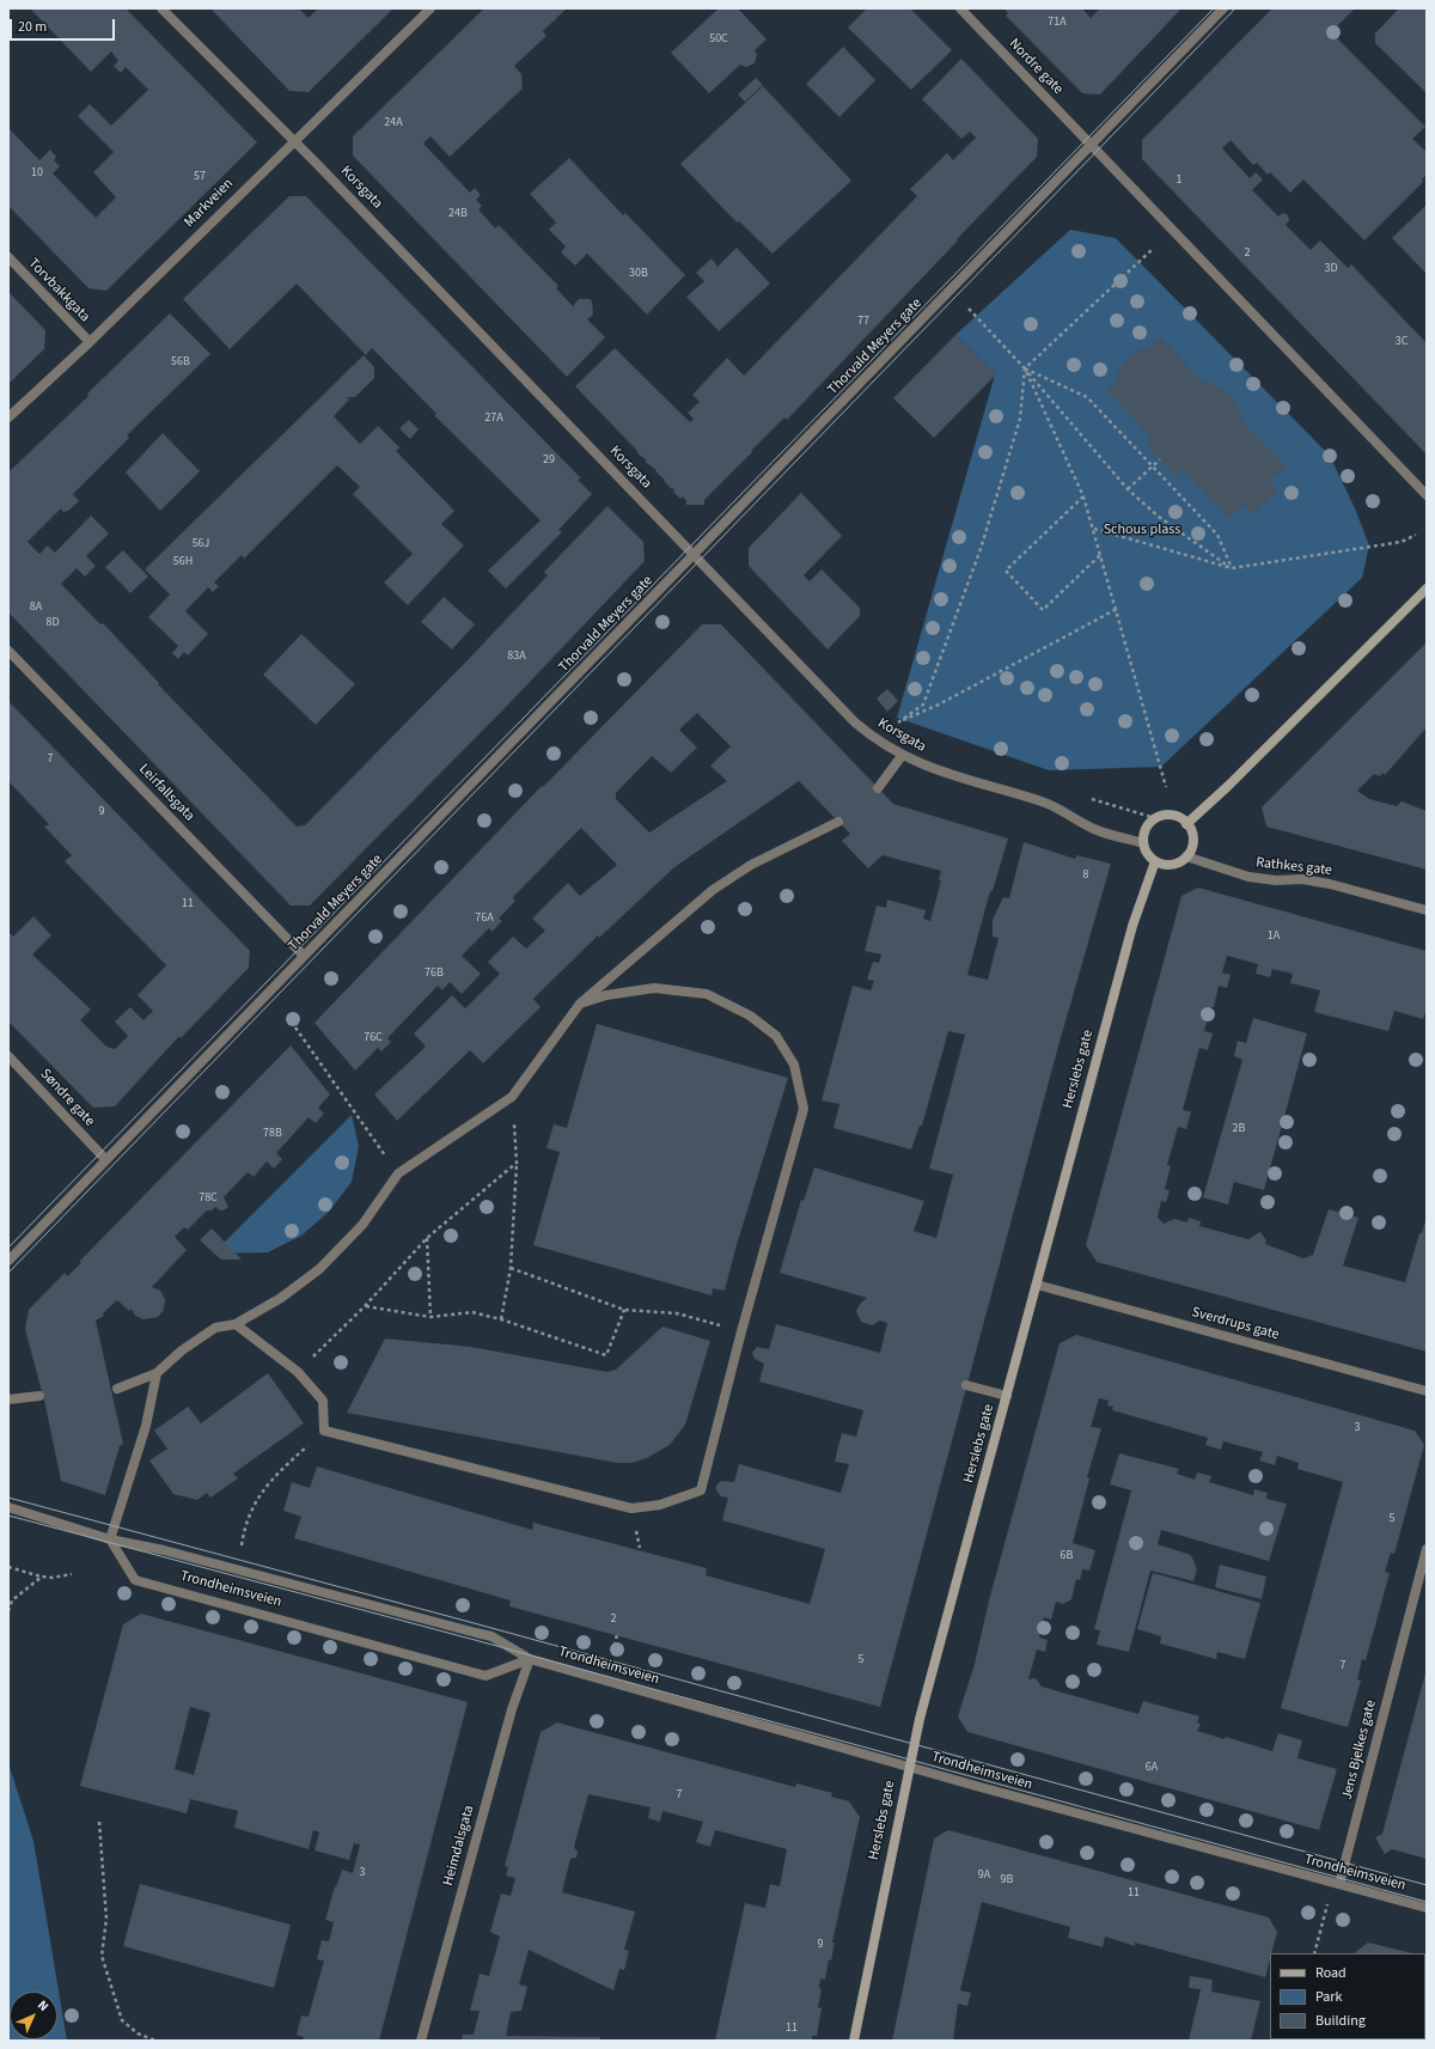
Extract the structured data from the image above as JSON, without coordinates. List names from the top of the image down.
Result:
{
  "streets": {
    "main road": ["Herslebs gate"],
    "street": [
      "Nordre gate",
      "Korsgata",
      "Markveien",
      "Torvbakkgata",
      "Thorvald Meyers gate",
      "Leirfallsgata",
      "Rathkes gate",
      "Søndre gate",
      "Sverdrups gate",
      "Trondheimsveien",
      "Jens Bjelkes gate",
      "Heimdalsgata"
    ]
  },
  "crossings": [
    ["Nordre gate", "Thorvald Meyers gate"],
    ["Korsgata", "Markveien"],
    ["Korsgata", "Thorvald Meyers gate"],
    ["Korsgata", "Rathkes gate"],
    ["Korsgata", "Herslebs gate"],
    ["Markveien", "Torvbakkgata"],
    ["Thorvald Meyers gate", "Leirfallsgata"],
    ["Thorvald Meyers gate", "Søndre gate"],
    ["Rathkes gate", "Herslebs gate"],
    ["Herslebs gate", "Sverdrups gate"],
    ["Herslebs gate", "Trondheimsveien"],
    ["Trondheimsveien", "Jens Bjelkes gate"],
    ["Trondheimsveien", "Heimdalsgata"]
  ],
  "parks": ["Schous plass"],
  "house_numbers": [
    "71A",
    "50C",
    "24A",
    "10",
    "57",
    "1",
    "24B",
    "2",
    "3D",
    "30B",
    "77",
    "3C",
    "56B",
    "27A",
    "29",
    "56J",
    "56H",
    "8A",
    "8D",
    "83A",
    "7",
    "9",
    "8",
    "11",
    "76A",
    "1A",
    "76B",
    "76C",
    "2B",
    "78B",
    "78C",
    "3",
    "5",
    "6B",
    "2",
    "5",
    "7",
    "6A",
    "7",
    "3",
    "9A",
    "9B",
    "11",
    "9",
    "11"
  ],
  "legend": ["Road", "Park", "Building"],
  "scale_bar": "20 m",
  "north": "top right"
}
